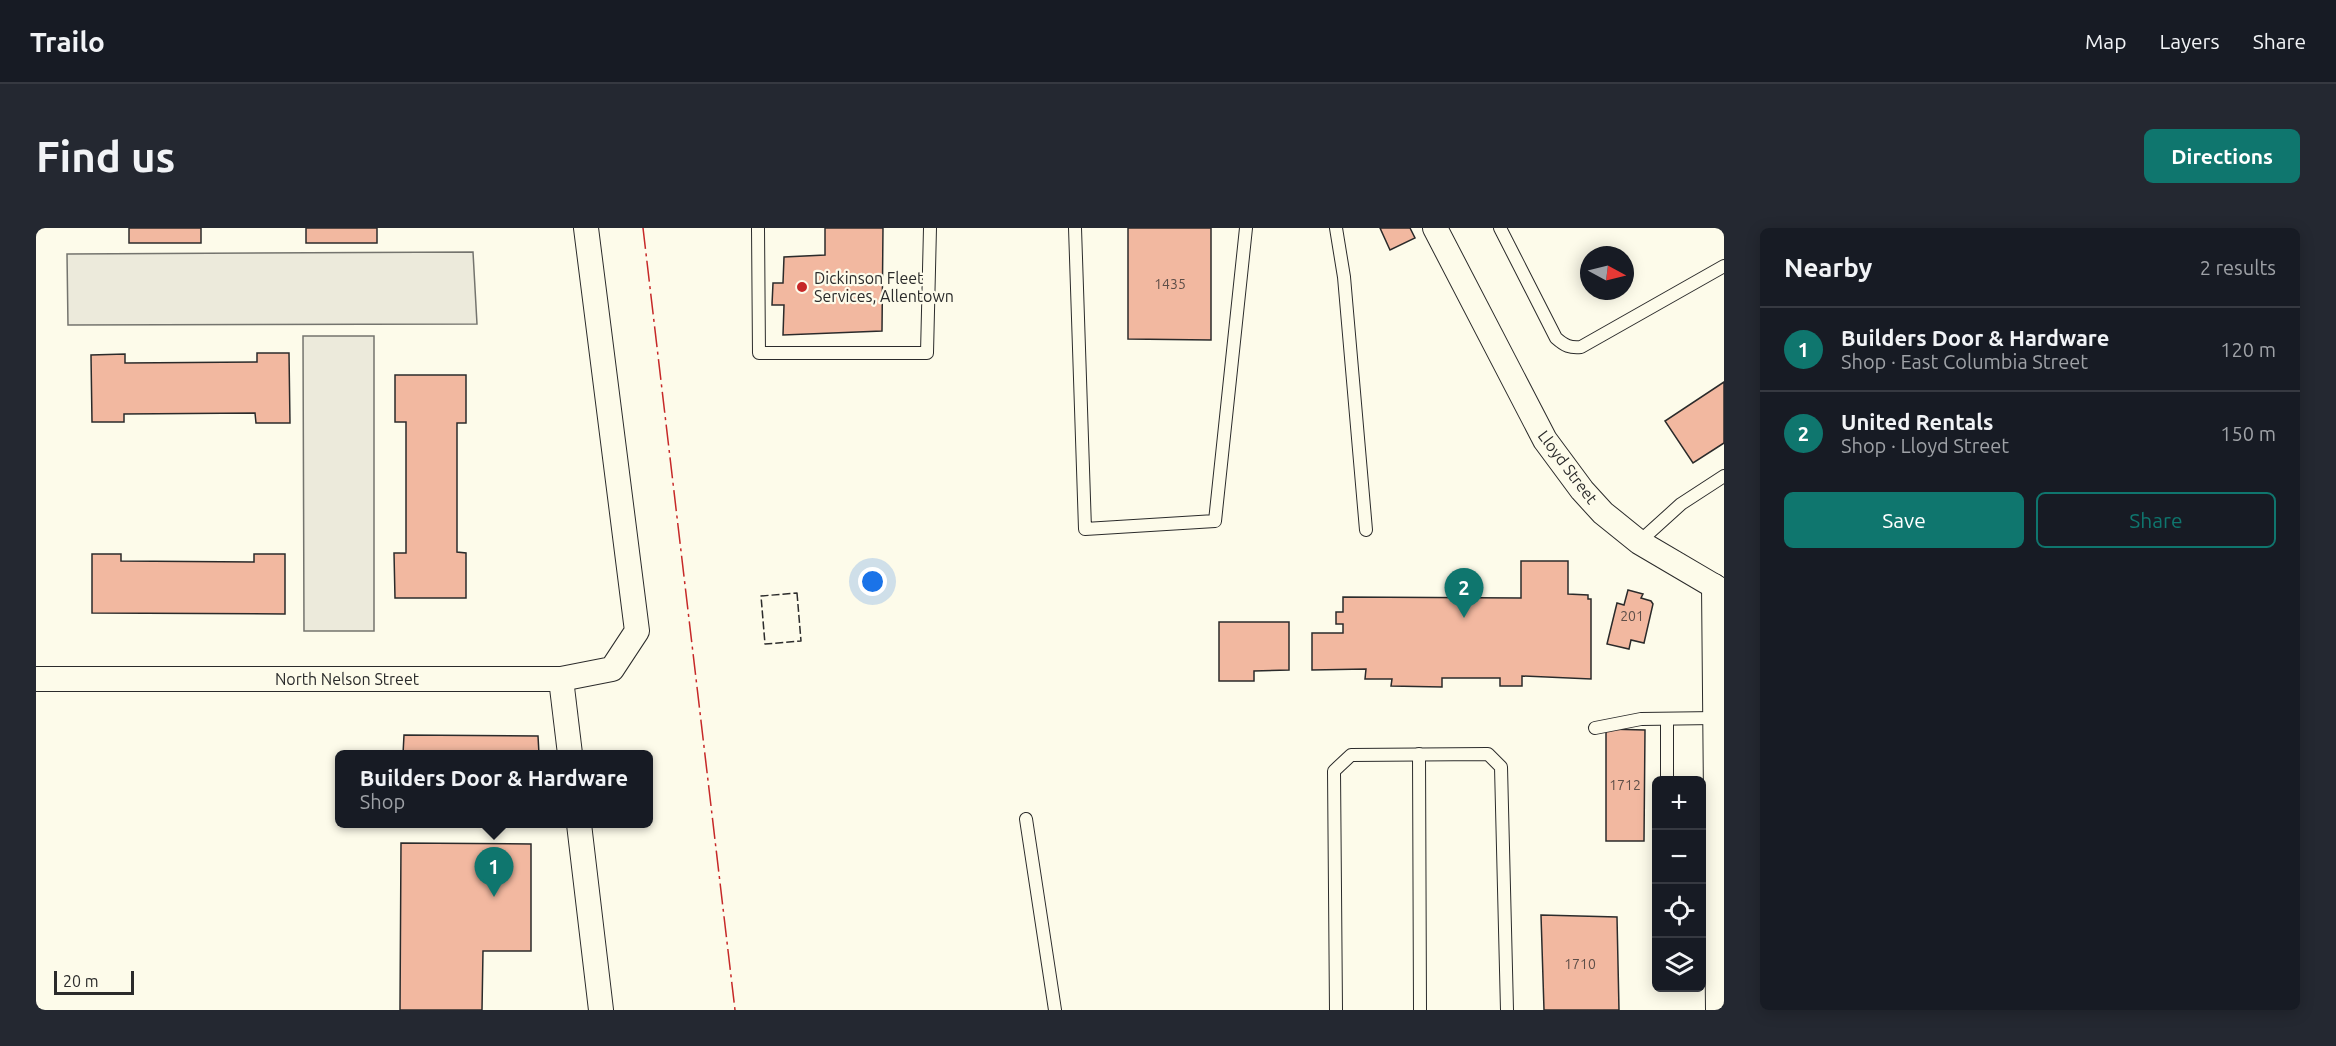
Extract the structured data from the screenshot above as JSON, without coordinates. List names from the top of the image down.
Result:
{
  "streets": {
    "street": ["Lloyd Street", "North Nelson Street"]
  },
  "places": ["Dickinson Fleet Services, Allentown"],
  "house_numbers": [
    "1435",
    "201",
    "1712",
    "1710"
  ],
  "scale_bar": "20 m",
  "north": "right",
  "page": {
    "header": "Trailo",
    "nav": ["Map", "Layers", "Share"],
    "buttons": [
      "Directions",
      ["Save", "Share"]
    ],
    "title": "Find us",
    "heading": ["Nearby", "2 results"],
    "list": [
      {
        "mark": "1",
        "name": "Builders Door & Hardware",
        "note": "Shop · East Columbia Street",
        "value": "120 m"
      },
      {
        "mark": "2",
        "name": "United Rentals",
        "note": "Shop · Lloyd Street",
        "value": "150 m"
      }
    ],
    "pins": ["2", "1"],
    "popup": ["Builders Door & Hardware", "Shop"],
    "map_buttons": ["+", "−"],
    "scale": "20 m"
  }
}
